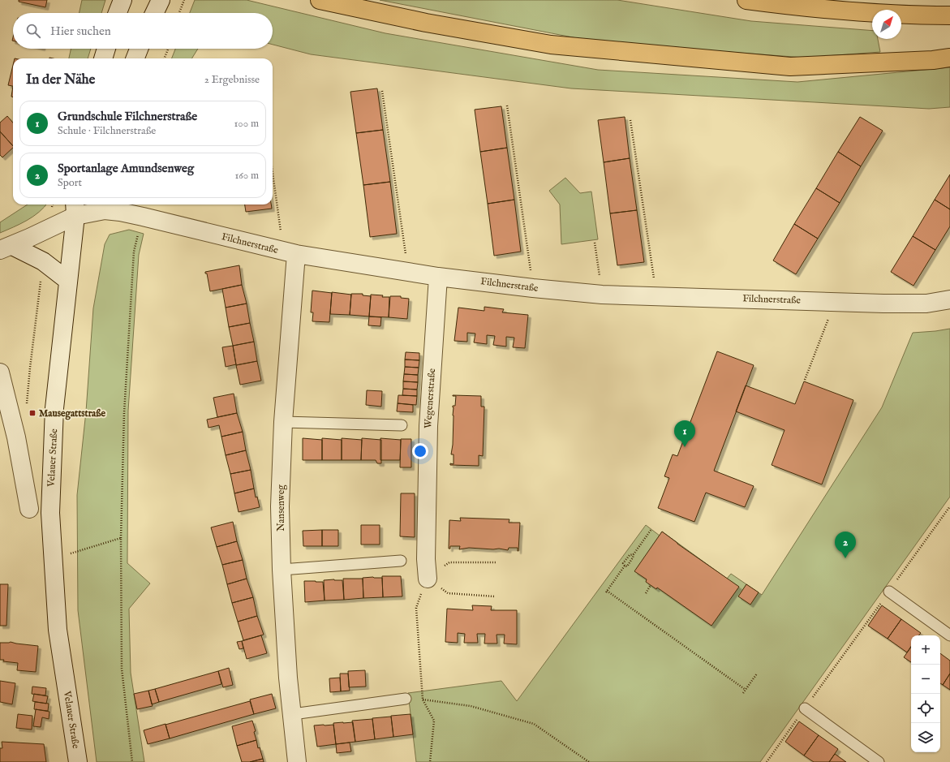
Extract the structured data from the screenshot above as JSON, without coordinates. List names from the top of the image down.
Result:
{
  "streets": {
    "street": [
      "Filchnerstraße",
      "Wegenerstraße",
      "Velauer Straße",
      "Nansenweg"
    ]
  },
  "crossings": [
    ["Filchnerstraße", "Wegenerstraße"],
    ["Filchnerstraße", "Velauer Straße"],
    ["Filchnerstraße", "Nansenweg"]
  ],
  "places": {
    "transit": ["Mausegattstraße"]
  },
  "north": "top right",
  "page": {
    "search": "Hier suchen",
    "heading": ["In der Nähe", "2 Ergebnisse"],
    "list": [
      {
        "mark": "1",
        "name": "Grundschule Filchnerstraße",
        "note": "Schule · Filchnerstraße",
        "value": "100 m"
      },
      {
        "mark": "2",
        "name": "Sportanlage Amundsenweg",
        "note": "Sport",
        "value": "160 m"
      }
    ],
    "pins": ["1", "2"],
    "map_buttons": ["+", "−"]
  }
}
